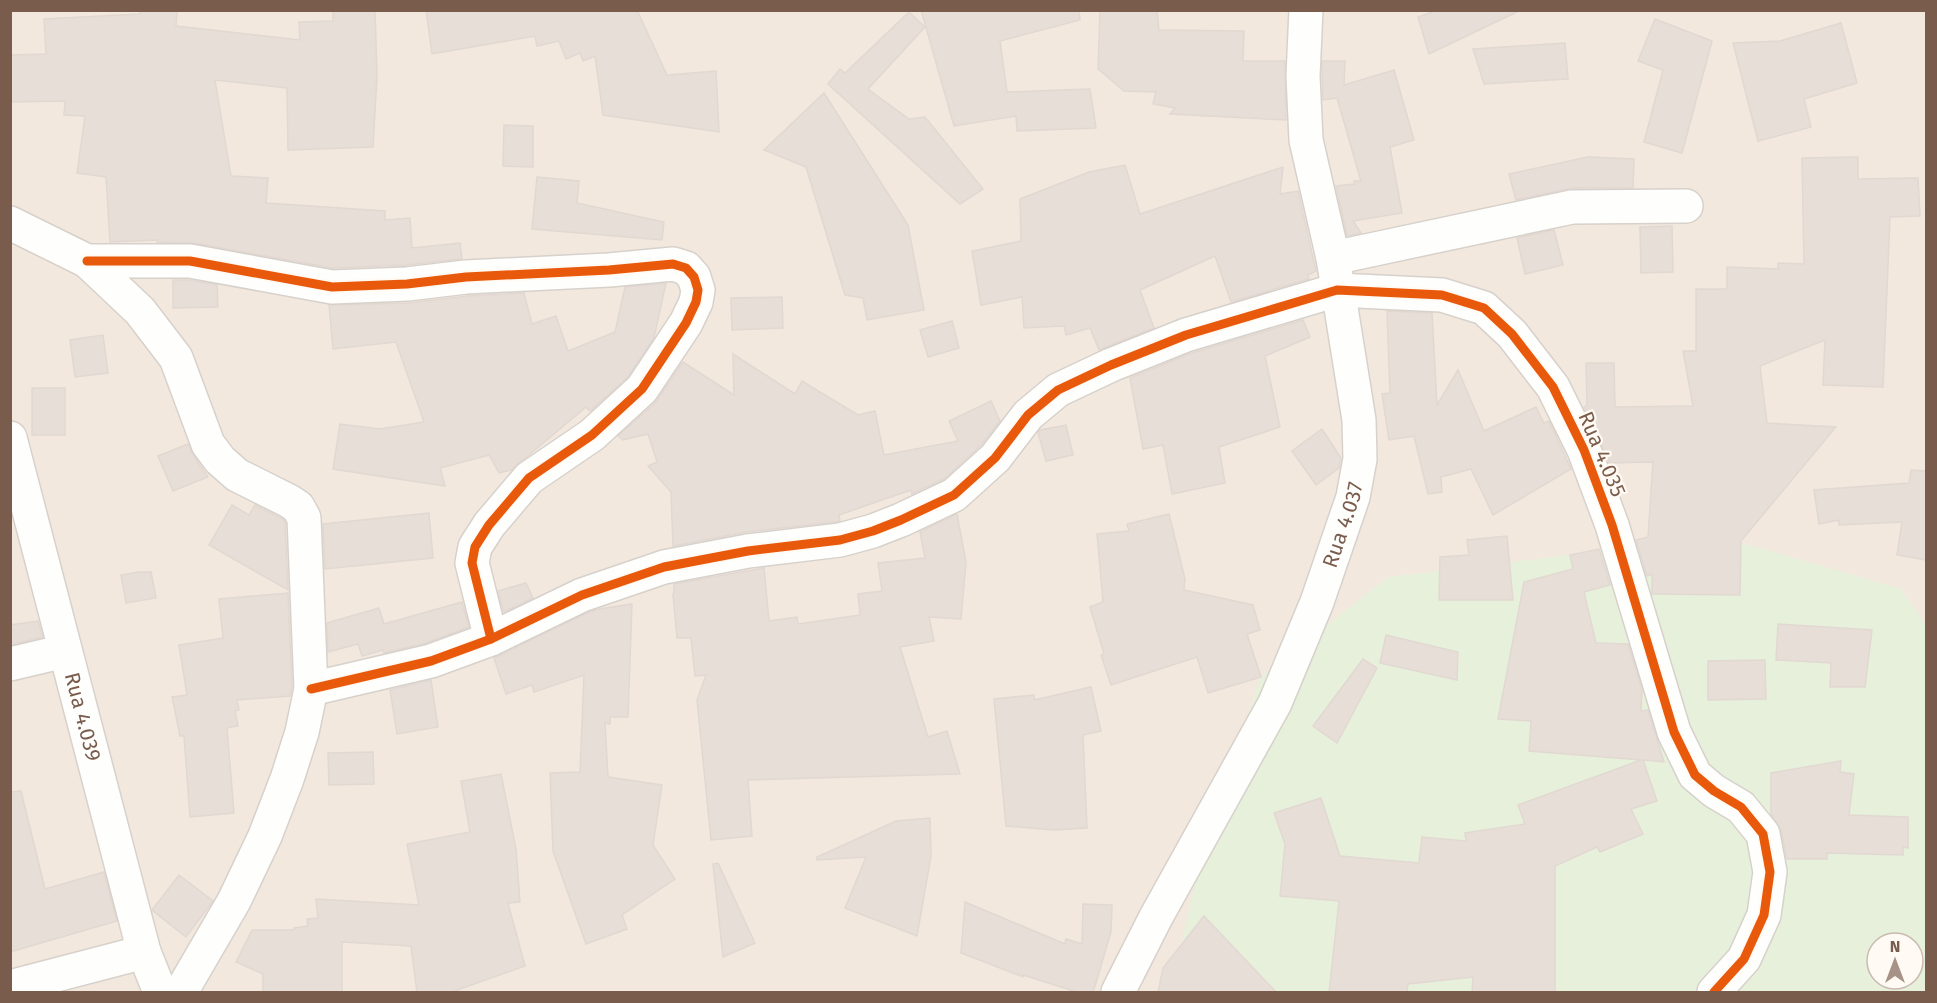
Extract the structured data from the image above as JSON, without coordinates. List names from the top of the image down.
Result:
{
  "streets": {
    "street": ["Rua 4.035", "Rua 4.037", "Rua 4.039"]
  },
  "crossings": [
    ["Rua 4.035", "Rua 4.037"]
  ],
  "north": "top"
}
